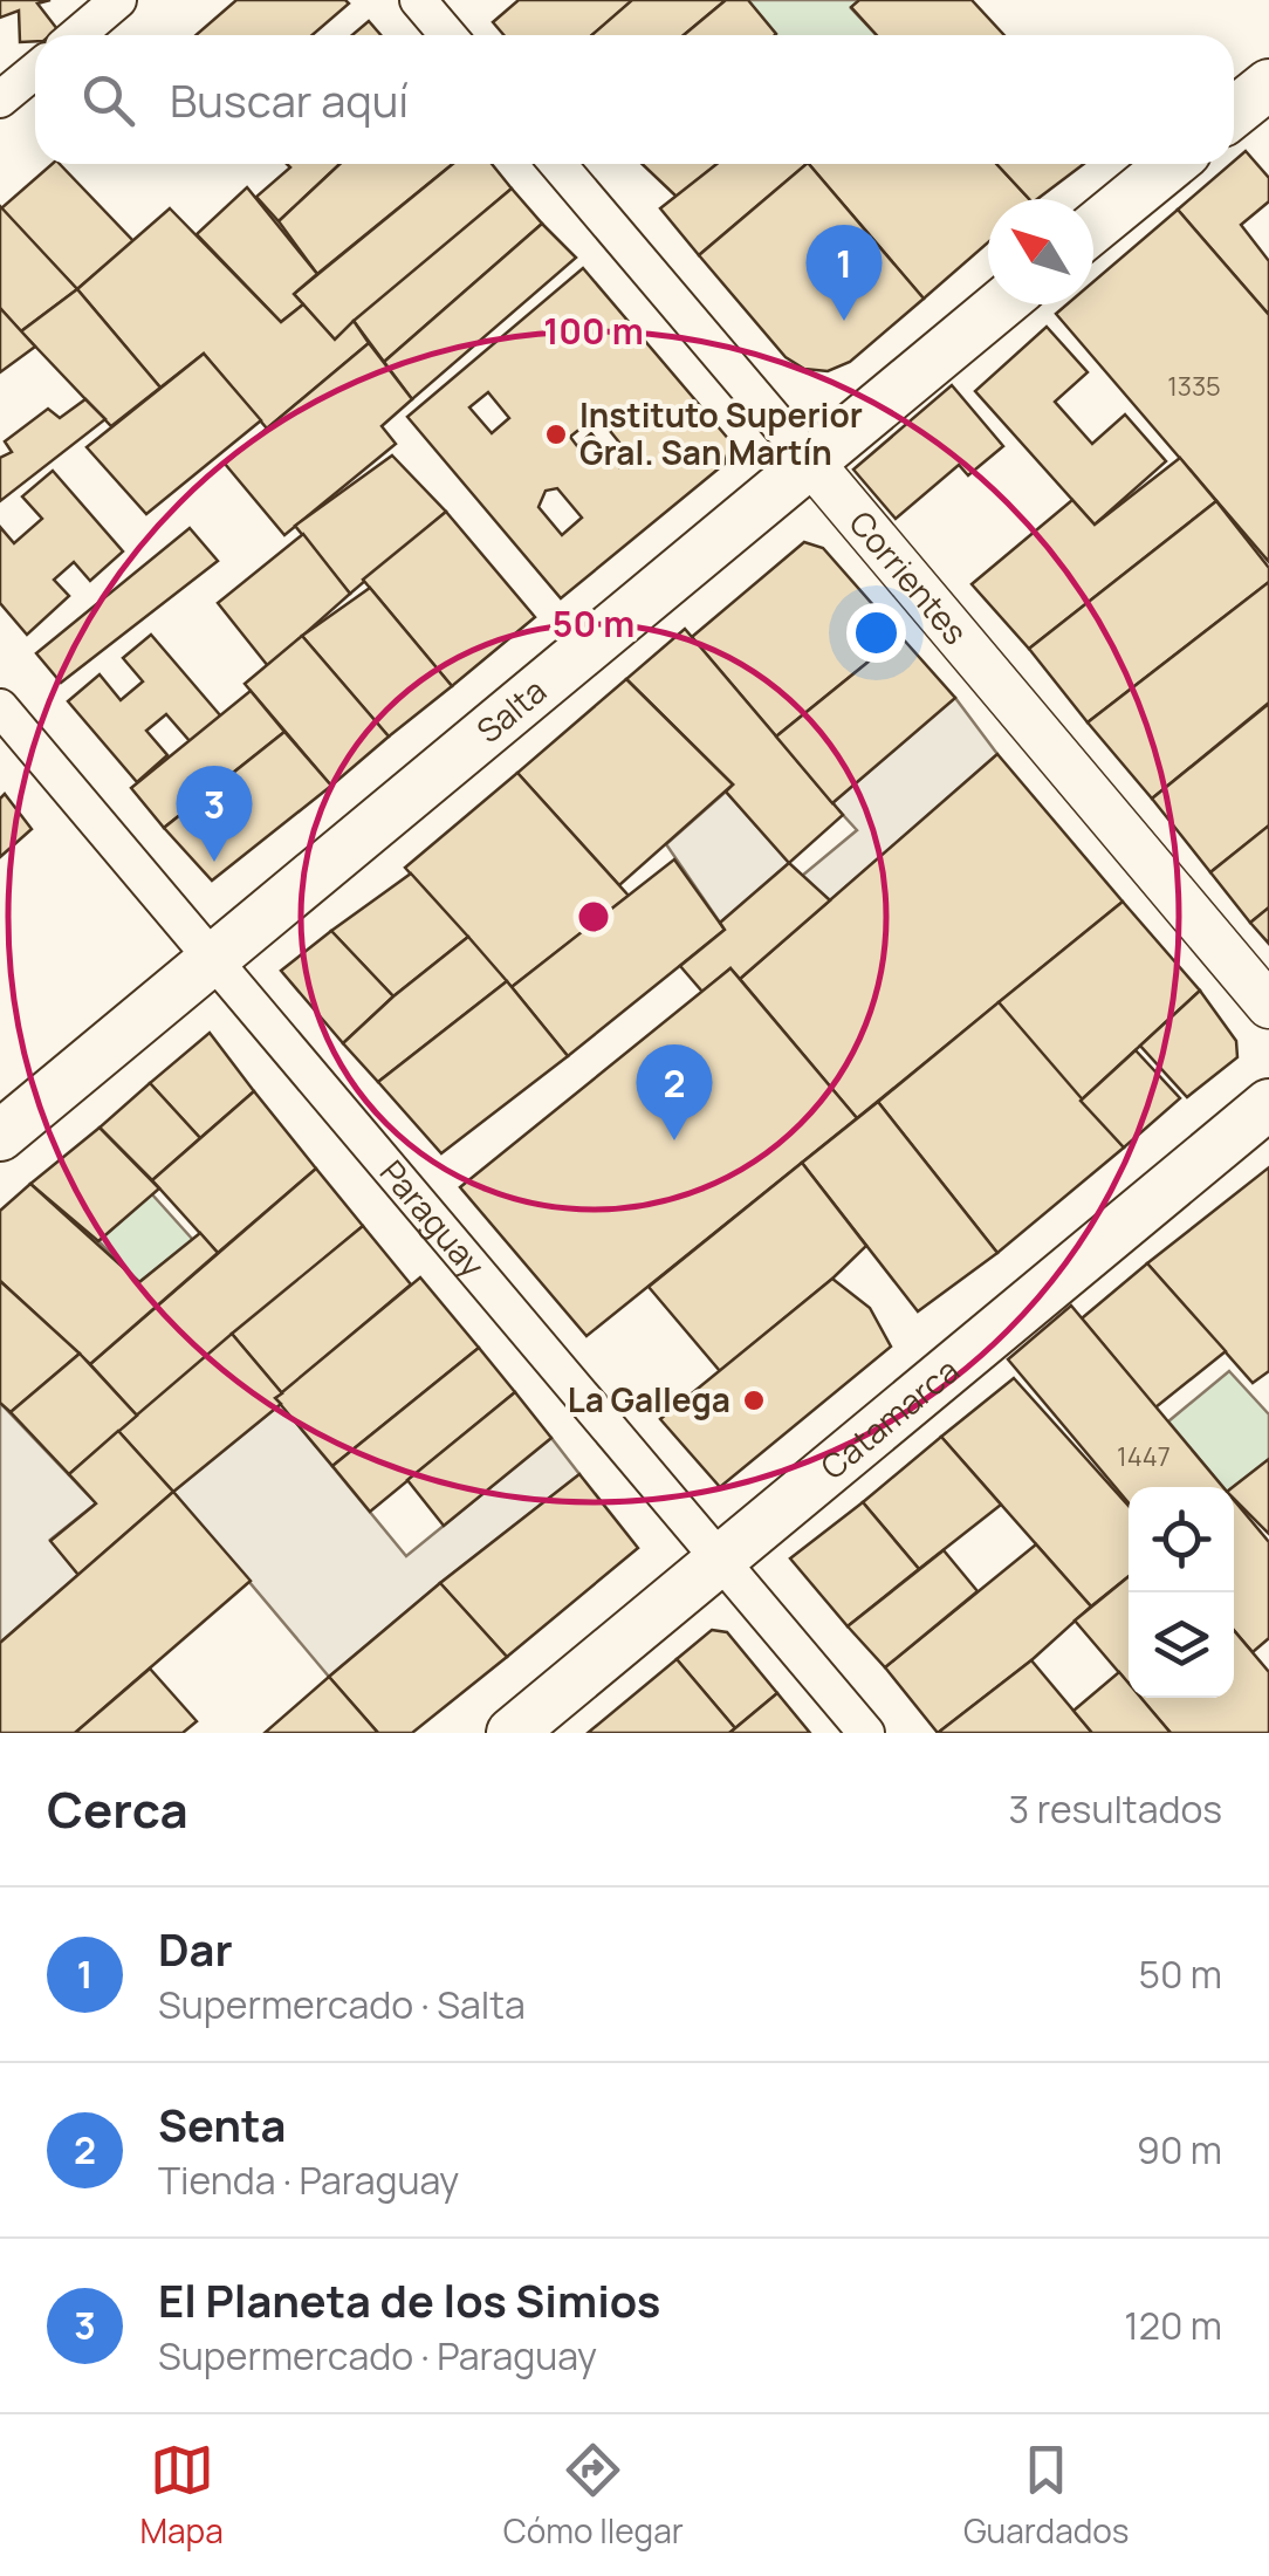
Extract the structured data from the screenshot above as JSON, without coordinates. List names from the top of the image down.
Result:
{
  "streets": {
    "main road": ["Salta", "Catamarca"],
    "street": ["Corrientes", "Paraguay"]
  },
  "crossings": [
    ["Corrientes", "Salta"],
    ["Salta", "Paraguay"],
    ["Paraguay", "Catamarca"]
  ],
  "places": ["Instituto Superior Gral. San Martín", "La Gallega"],
  "house_numbers": ["1335", "1447"],
  "north": "top left",
  "page": {
    "search": "Buscar aquí",
    "pins": ["1", "3", "2"],
    "heading": ["Cerca", "3 resultados"],
    "list": [
      {
        "mark": "1",
        "name": "Dar",
        "note": "Supermercado · Salta",
        "value": "50 m"
      },
      {
        "mark": "2",
        "name": "Senta",
        "note": "Tienda · Paraguay",
        "value": "90 m"
      },
      {
        "mark": "3",
        "name": "El Planeta de los Simios",
        "note": "Supermercado · Paraguay",
        "value": "120 m"
      }
    ],
    "nav": ["Mapa", "Cómo llegar", "Guardados"]
  },
  "rings": ["100 m", "50 m"]
}
